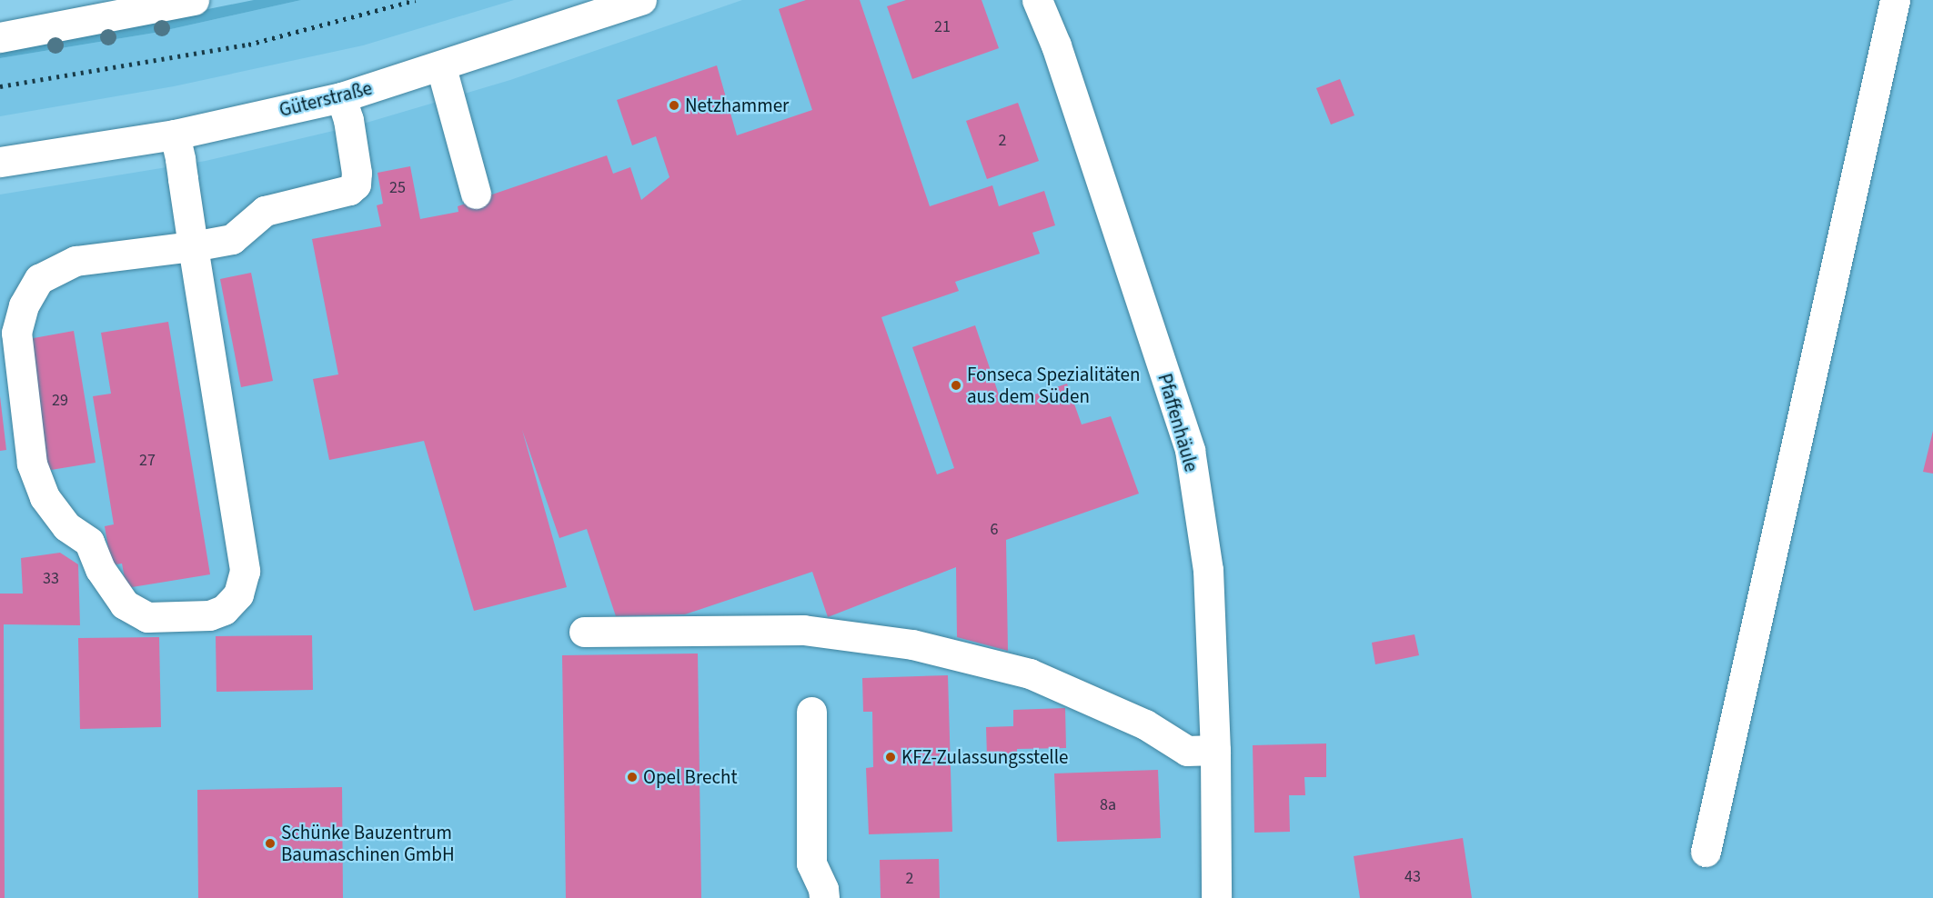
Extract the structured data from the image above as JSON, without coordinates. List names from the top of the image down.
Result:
{
  "streets": {
    "street": ["Güterstraße", "Pfaffenhäule"]
  },
  "places": [
    "Netzhammer",
    "Fonseca Spezialitäten aus dem Süden",
    "KFZ-Zulassungsstelle",
    "Opel Brecht",
    "Schünke Bauzentrum Baumaschinen GmbH"
  ],
  "house_numbers": [
    "21",
    "2",
    "25",
    "29",
    "27",
    "6",
    "33",
    "8a",
    "43",
    "2"
  ]
}
